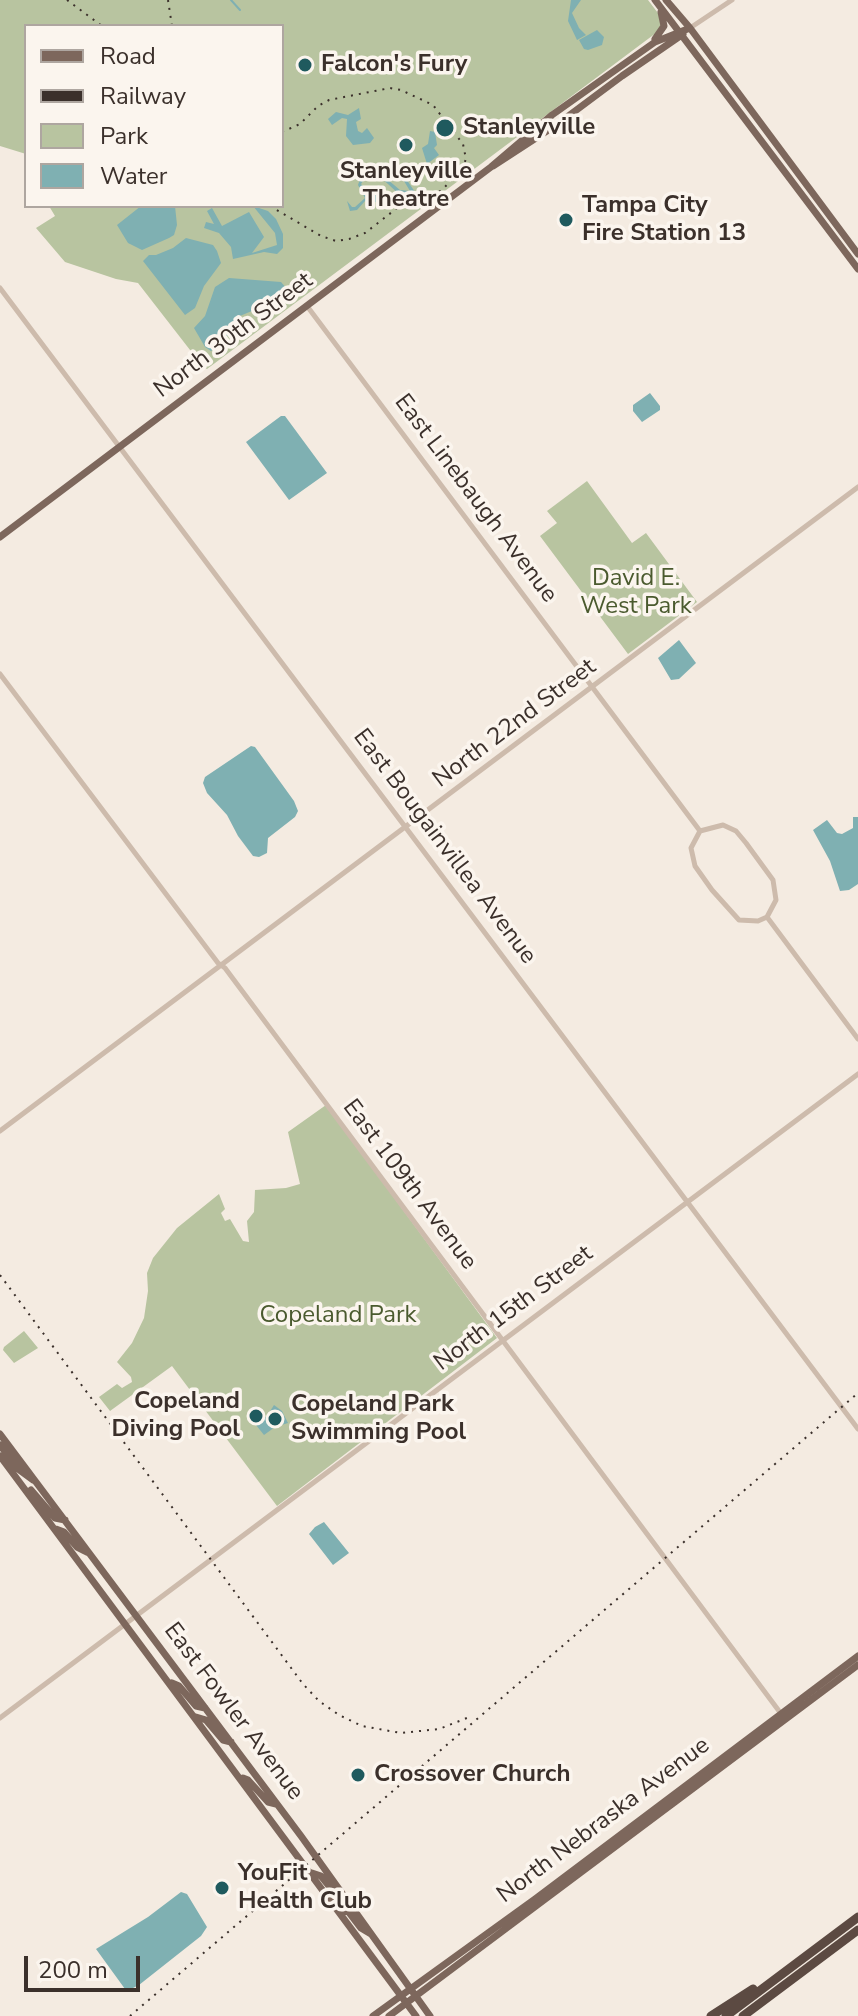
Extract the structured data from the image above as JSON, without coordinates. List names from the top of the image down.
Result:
{
  "streets": {
    "main road": ["North 30th Street", "East Fowler Avenue", "North Nebraska Avenue"],
    "street": [
      "East Linebaugh Avenue",
      "North 22nd Street",
      "East Bougainvillea Avenue",
      "East 109th Avenue",
      "North 15th Street"
    ]
  },
  "crossings": [
    ["North 30th Street", "East Linebaugh Avenue"],
    ["North 30th Street", "East Bougainvillea Avenue"],
    ["East Linebaugh Avenue", "North 22nd Street"],
    ["North 22nd Street", "East Bougainvillea Avenue"],
    ["North 22nd Street", "East 109th Avenue"],
    ["East Bougainvillea Avenue", "North 15th Street"],
    ["East 109th Avenue", "North 15th Street"],
    ["East 109th Avenue", "North Nebraska Avenue"],
    ["North 15th Street", "East Fowler Avenue"],
    ["East Fowler Avenue", "North Nebraska Avenue"]
  ],
  "parks": ["David E. West Park", "Copeland Park"],
  "places": [
    "Falcon's Fury",
    "Stanleyville",
    "Stanleyville Theatre",
    "Tampa City Fire Station 13",
    "Copeland Diving Pool",
    "Copeland Park Swimming Pool",
    "Crossover Church",
    "YouFit Health Club"
  ],
  "legend": [
    "Road",
    "Railway",
    "Park",
    "Water"
  ],
  "scale_bar": "200 m"
}
